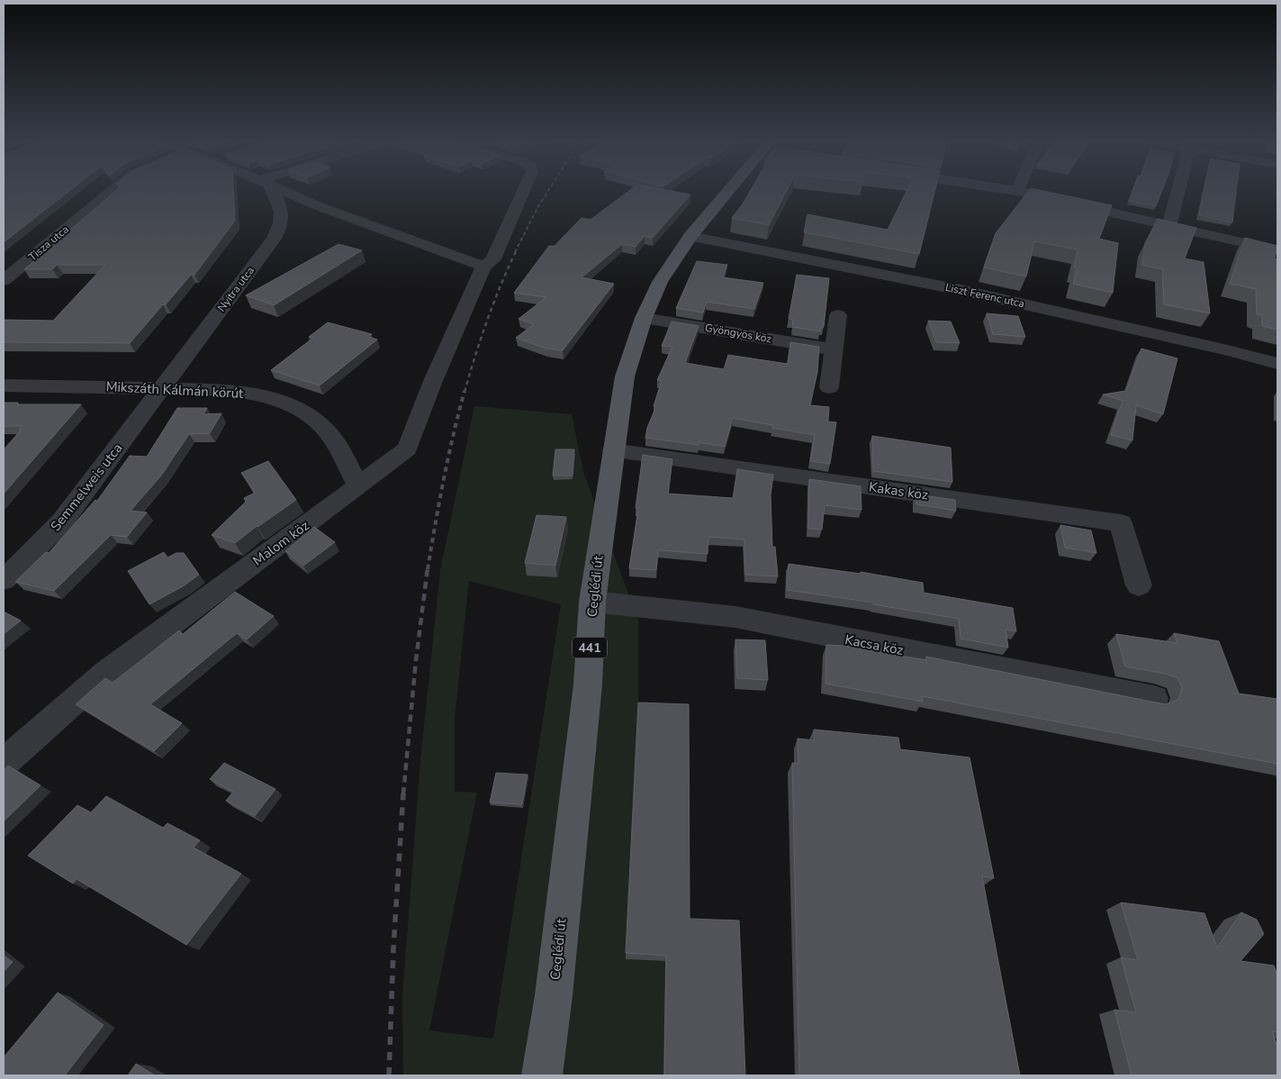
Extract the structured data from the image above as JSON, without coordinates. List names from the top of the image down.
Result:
{
  "streets": {
    "main road": ["Ceglédi út", "441"],
    "street": [
      "Tisza utca",
      "Nyitra utca",
      "Liszt Ferenc utca",
      "Gyöngyös köz",
      "Mikszáth Kálmán körút",
      "Semmelweis utca",
      "Kakas köz",
      "Malom köz",
      "Kacsa köz"
    ]
  },
  "crossings": [
    ["Nyitra utca", "Mikszáth Kálmán körút"],
    ["Nyitra utca", "Semmelweis utca"],
    ["Liszt Ferenc utca", "Ceglédi út"],
    ["Gyöngyös köz", "Ceglédi út"],
    ["Mikszáth Kálmán körút", "Semmelweis utca"],
    ["Mikszáth Kálmán körút", "Malom köz"],
    ["Kakas köz", "Ceglédi út"],
    ["Ceglédi út", "Kacsa köz"]
  ]
}
